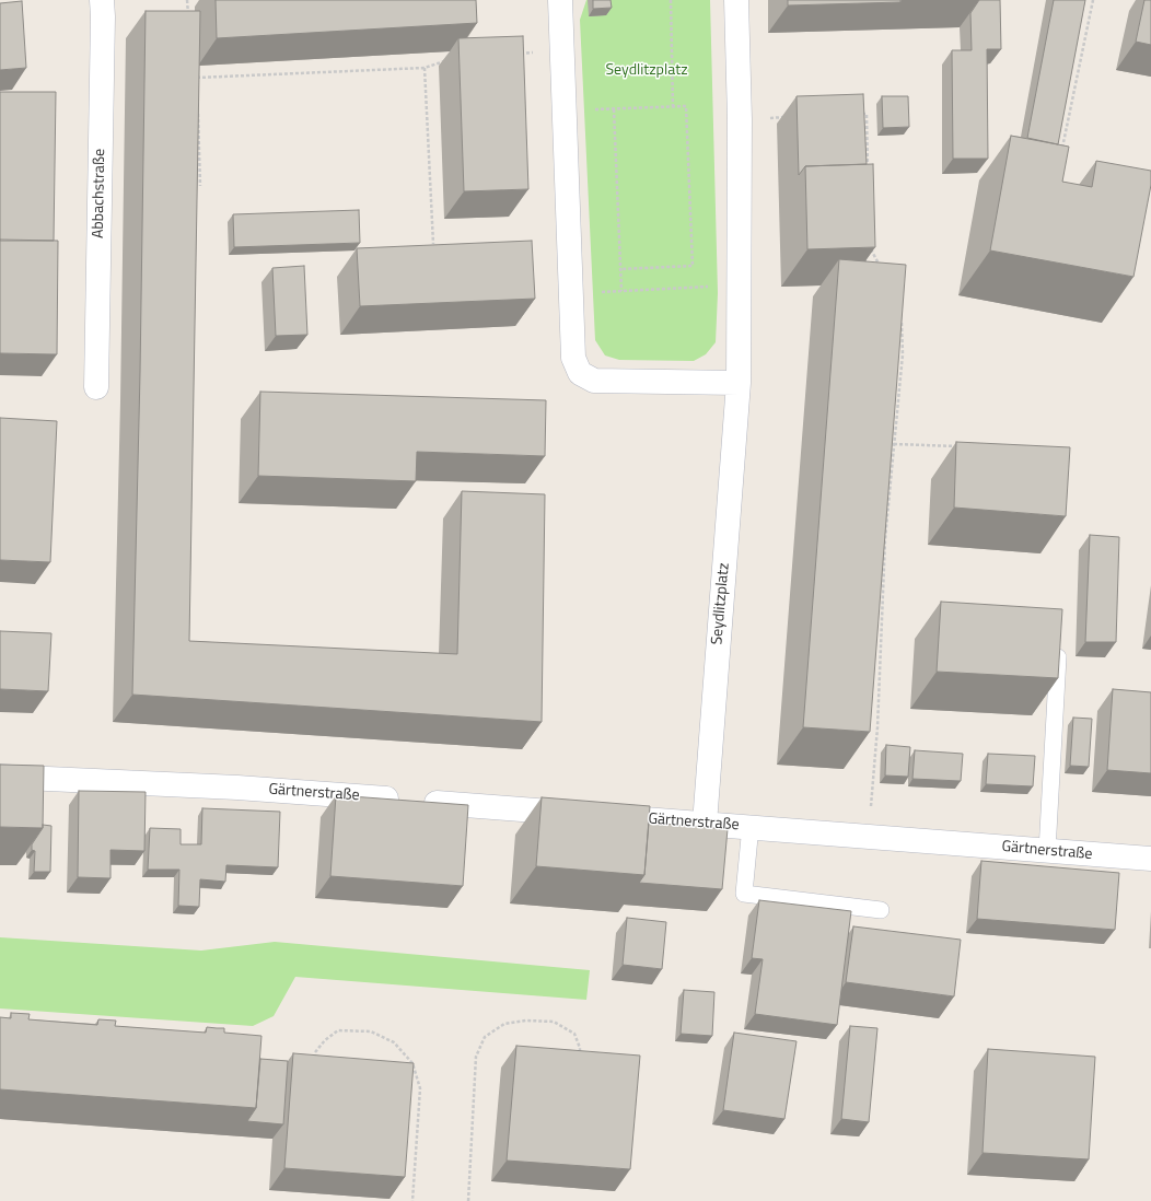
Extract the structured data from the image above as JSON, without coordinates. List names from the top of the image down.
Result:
{
  "streets": {
    "street": ["Abbachstraße", "Seydlitzplatz", "Gärtnerstraße"]
  },
  "crossings": [
    ["Seydlitzplatz", "Gärtnerstraße"]
  ],
  "parks": ["Seydlitzplatz"]
}
